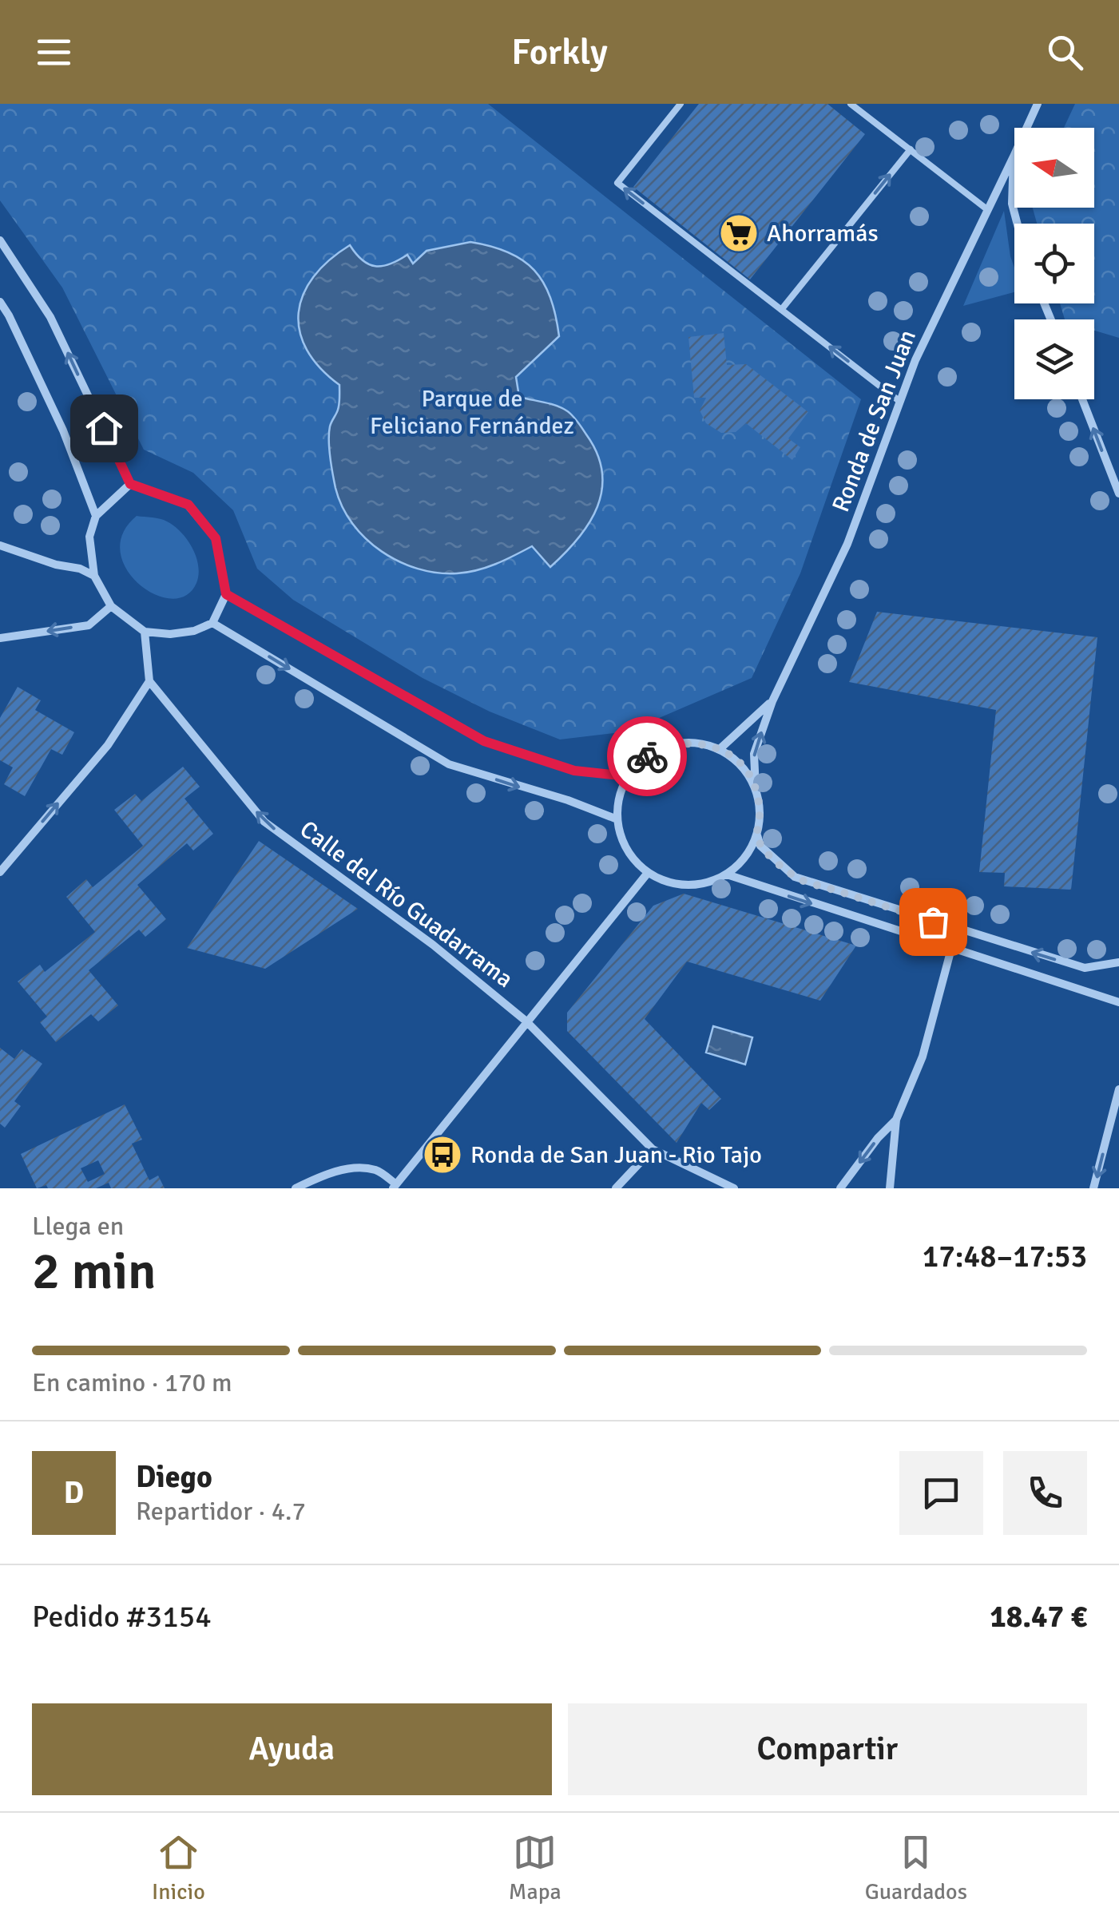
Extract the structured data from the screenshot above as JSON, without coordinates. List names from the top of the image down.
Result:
{
  "streets": {
    "street": ["Ronda de San Juan", "Calle del Río Guadarrama"]
  },
  "one_way": ["Calle del Río Guadarrama"],
  "parks": ["Parque de Feliciano Fernández"],
  "places": {
    "supermarket": ["Ahorramás"],
    "bus stop": ["Ronda de San Juan - Rio Tajo"]
  },
  "north": "left",
  "page": {
    "header": "Forkly",
    "heading": ["2 min", "Llega en", "17:48–17:53"],
    "panel": [
      "Diego",
      "Repartidor · 4.7",
      "Pedido #3154",
      "18.47 €"
    ],
    "bar": "En camino · 170 m",
    "round": "D",
    "buttons": ["Ayuda", "Compartir"],
    "tabs": ["Inicio", "Mapa", "Guardados"]
  }
}
